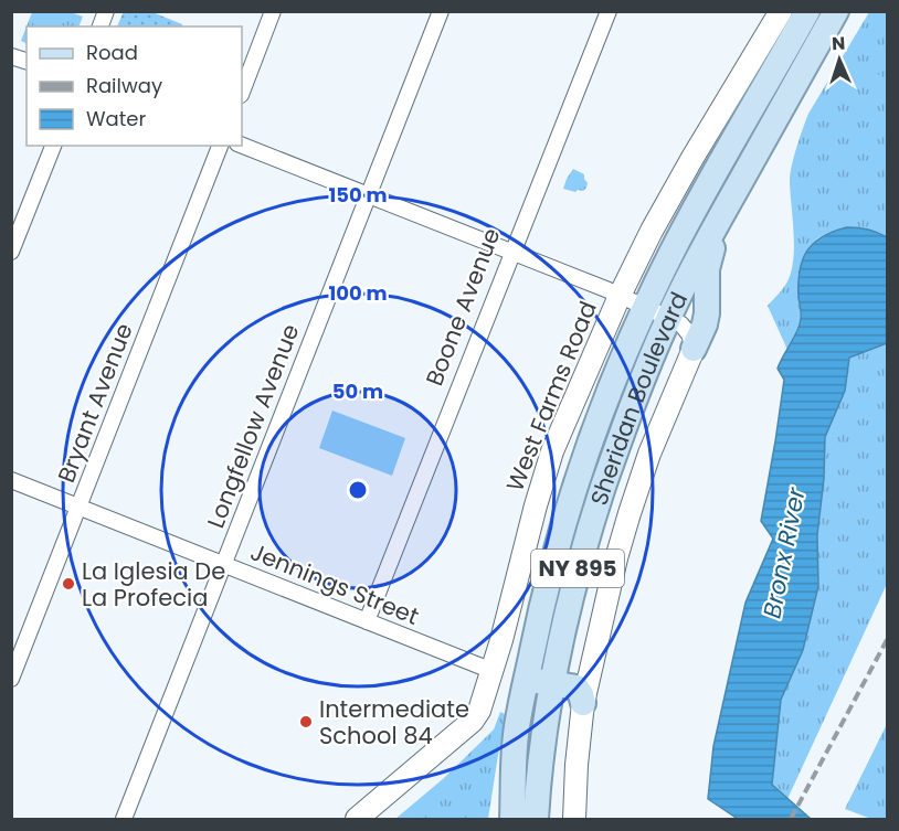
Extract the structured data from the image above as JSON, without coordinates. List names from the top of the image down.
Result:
{
  "streets": {
    "main road": ["Sheridan Boulevard", "NY 895"],
    "street": [
      "Boone Avenue",
      "West Farms Road",
      "Bryant Avenue",
      "Longfellow Avenue",
      "Jennings Street"
    ]
  },
  "crossings": [
    ["Boone Avenue", "Jennings Street"],
    ["West Farms Road", "Jennings Street"],
    ["Bryant Avenue", "Jennings Street"],
    ["Longfellow Avenue", "Jennings Street"]
  ],
  "water": ["Bronx River"],
  "places": ["La Iglesia De La Profecia", "Intermediate School 84"],
  "legend": ["Road", "Railway", "Water"],
  "north": "top",
  "rings": ["150 m", "100 m", "50 m"]
}
